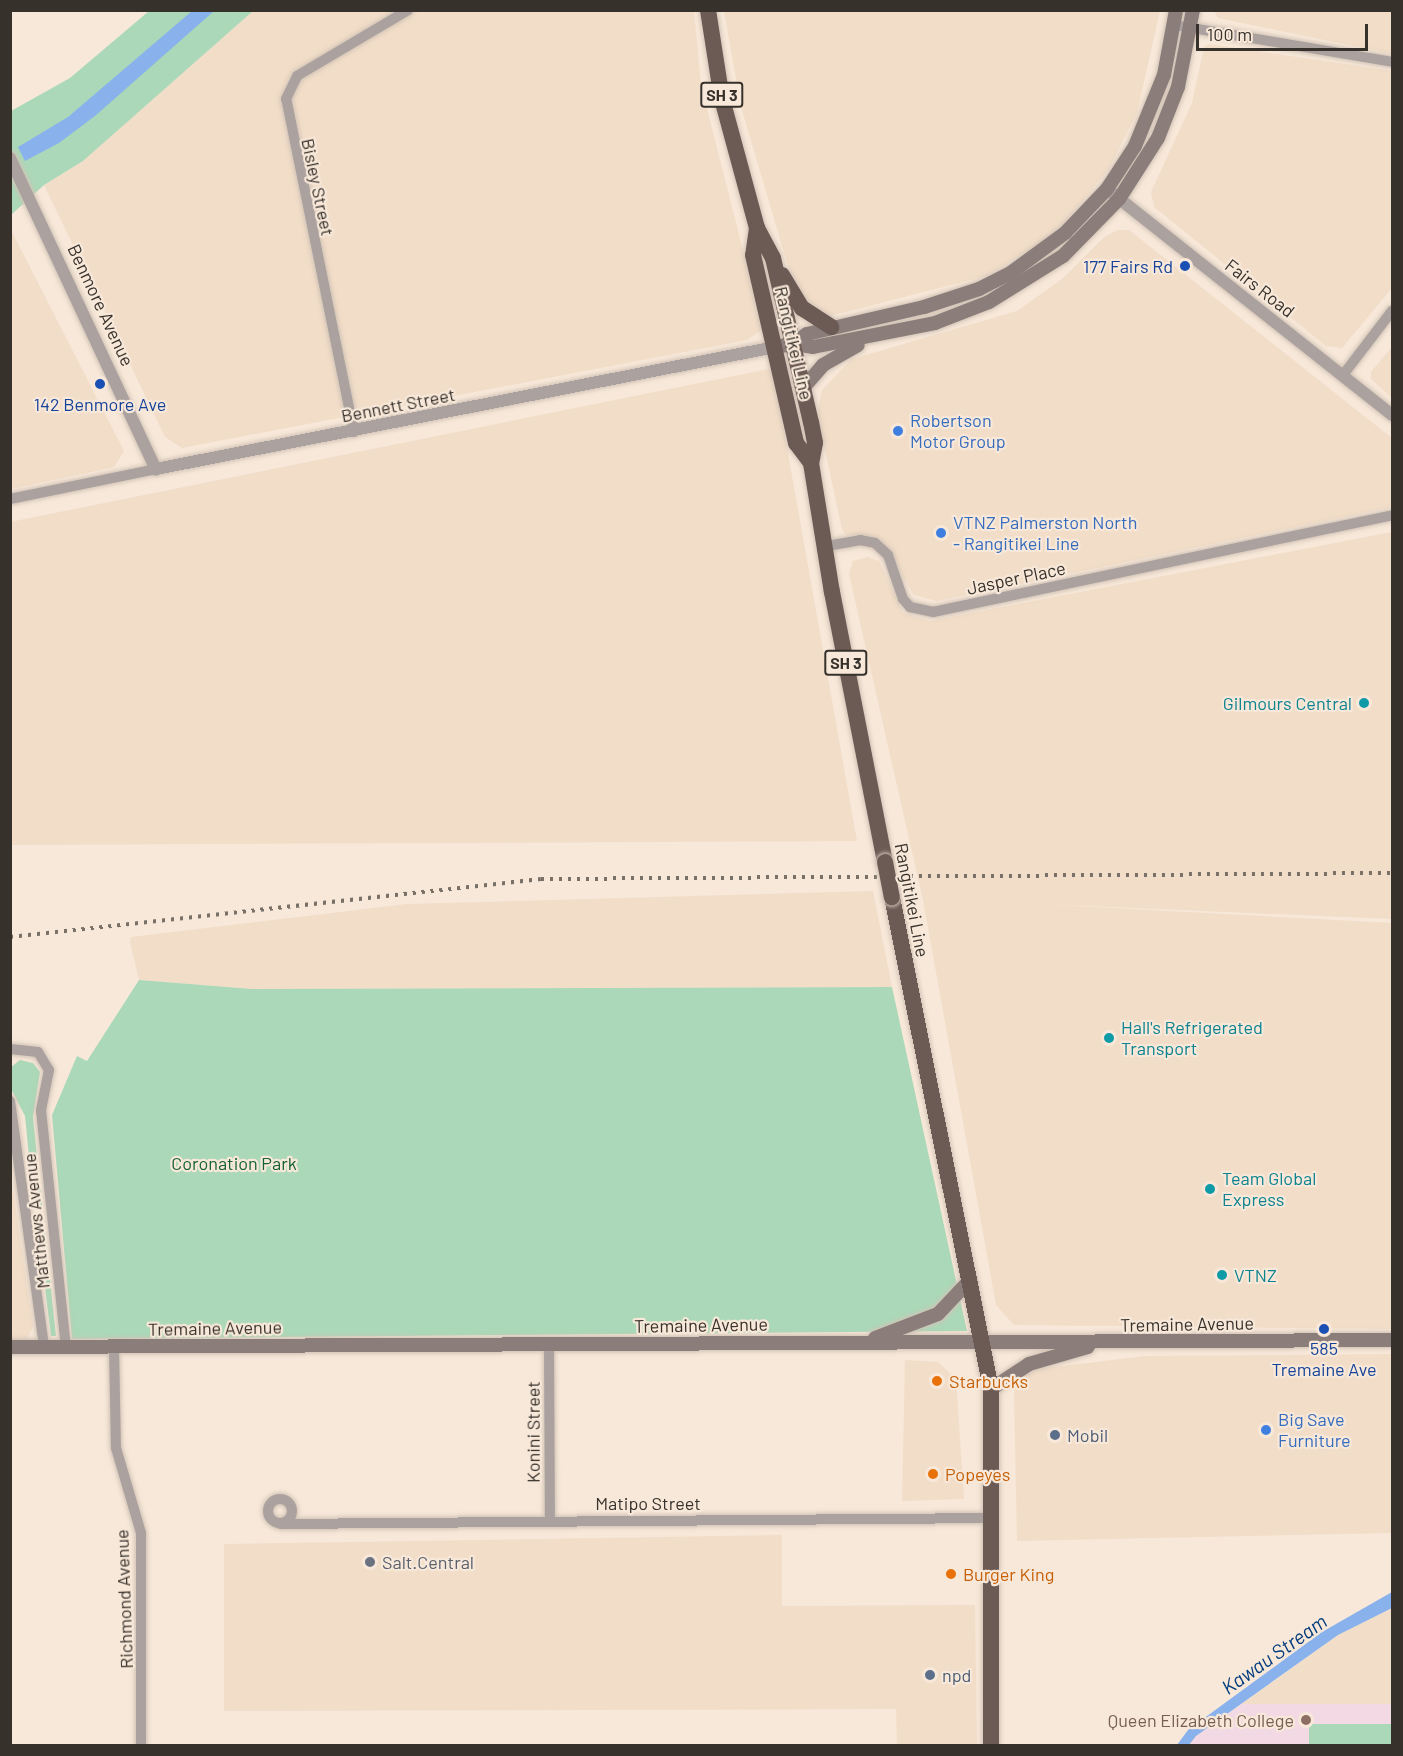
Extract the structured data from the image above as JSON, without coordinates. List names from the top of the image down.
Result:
{
  "streets": {
    "highway": ["SH 3", "Rangitikei Line"],
    "main road": ["Bennett Street", "Tremaine Avenue"],
    "street": [
      "Bisley Street",
      "Fairs Road",
      "Benmore Avenue",
      "Jasper Place",
      "Matthews Avenue",
      "Konini Street",
      "Matipo Street",
      "Richmond Avenue"
    ]
  },
  "crossings": [
    ["SH 3", "Rangitikei Line"],
    ["SH 3", "Tremaine Avenue"],
    ["SH 3", "Matipo Street"],
    ["Bisley Street", "Bennett Street"],
    ["Benmore Avenue", "Bennett Street"],
    ["Rangitikei Line", "Bennett Street"],
    ["Rangitikei Line", "Jasper Place"],
    ["Rangitikei Line", "Tremaine Avenue"],
    ["Matthews Avenue", "Tremaine Avenue"],
    ["Tremaine Avenue", "Konini Street"],
    ["Tremaine Avenue", "Richmond Avenue"],
    ["Konini Street", "Matipo Street"]
  ],
  "water": ["Kawau Stream"],
  "parks": ["Coronation Park"],
  "places": [
    "177 Fairs Rd",
    "142 Benmore Ave",
    "Robertson Motor Group",
    "VTNZ Palmerston North - Rangitikei Line",
    "Gilmours Central",
    "Hall's Refrigerated Transport",
    "Team Global Express",
    "VTNZ",
    "585 Tremaine Ave",
    "Starbucks",
    "Big Save Furniture",
    "Mobil",
    "Popeyes",
    "Salt.Central",
    "Burger King",
    "npd",
    "Queen Elizabeth College"
  ],
  "scale_bar": "100 m"
}
